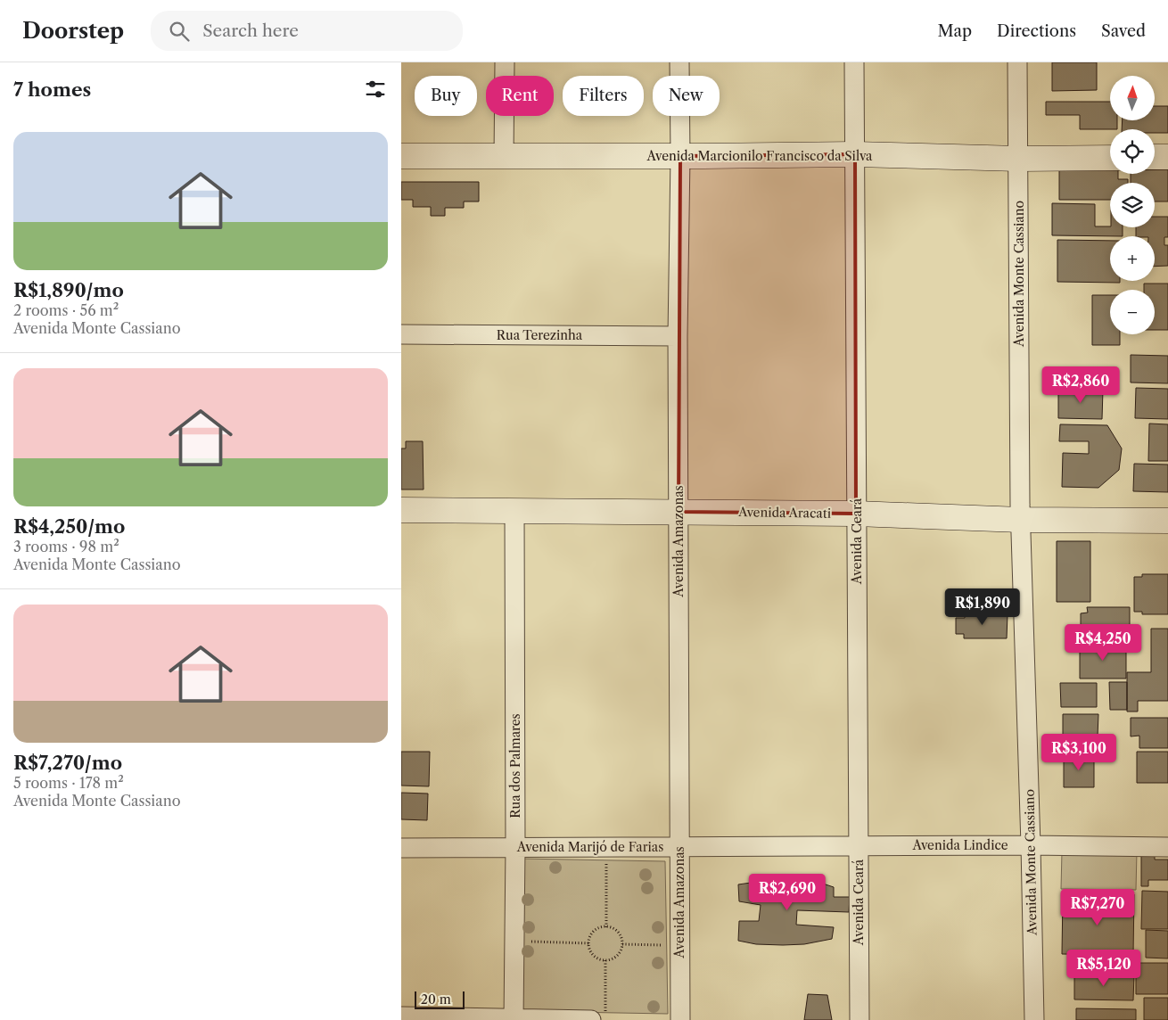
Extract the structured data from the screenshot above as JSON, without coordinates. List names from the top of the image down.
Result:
{
  "streets": {
    "street": [
      "Avenida Marcionilo Francisco da Silva",
      "Avenida Monte Cassiano",
      "Rua Terezinha",
      "Avenida Aracati",
      "Avenida Amazonas",
      "Avenida Ceará",
      "Rua dos Palmares",
      "Avenida Lindice",
      "Avenida Marijó de Farias"
    ]
  },
  "crossings": [
    ["Avenida Marcionilo Francisco da Silva", "Avenida Monte Cassiano"],
    ["Avenida Marcionilo Francisco da Silva", "Avenida Amazonas"],
    ["Avenida Marcionilo Francisco da Silva", "Avenida Ceará"],
    ["Avenida Monte Cassiano", "Avenida Aracati"],
    ["Avenida Monte Cassiano", "Avenida Lindice"],
    ["Rua Terezinha", "Avenida Amazonas"],
    ["Avenida Aracati", "Avenida Amazonas"],
    ["Avenida Aracati", "Avenida Ceará"],
    ["Avenida Aracati", "Rua dos Palmares"],
    ["Avenida Amazonas", "Avenida Marijó de Farias"],
    ["Avenida Ceará", "Avenida Lindice"],
    ["Avenida Ceará", "Avenida Marijó de Farias"],
    ["Rua dos Palmares", "Avenida Marijó de Farias"],
    ["Avenida Lindice", "Avenida Marijó de Farias"]
  ],
  "scale_bar": "20 m",
  "north": "top",
  "page": {
    "header": "Doorstep",
    "search": "Search here",
    "nav": ["Map", "Directions", "Saved"],
    "heading": "7 homes",
    "map_buttons": ["+", "−"],
    "chip": [
      "Buy",
      "Rent",
      "Filters",
      "New"
    ],
    "list": [
      {
        "name": "R$1,890/mo",
        "note": "2 rooms · 56 m² · Avenida Monte Cassiano"
      },
      {
        "name": "R$4,250/mo",
        "note": "3 rooms · 98 m² · Avenida Monte Cassiano"
      },
      {
        "name": "R$7,270/mo",
        "note": "5 rooms · 178 m² · Avenida Monte Cassiano"
      }
    ],
    "price": [
      "R$2,860",
      "R$1,890",
      "R$4,250",
      "R$3,100",
      "R$2,690",
      "R$7,270",
      "R$5,120"
    ],
    "scale": "20 m"
  }
}
